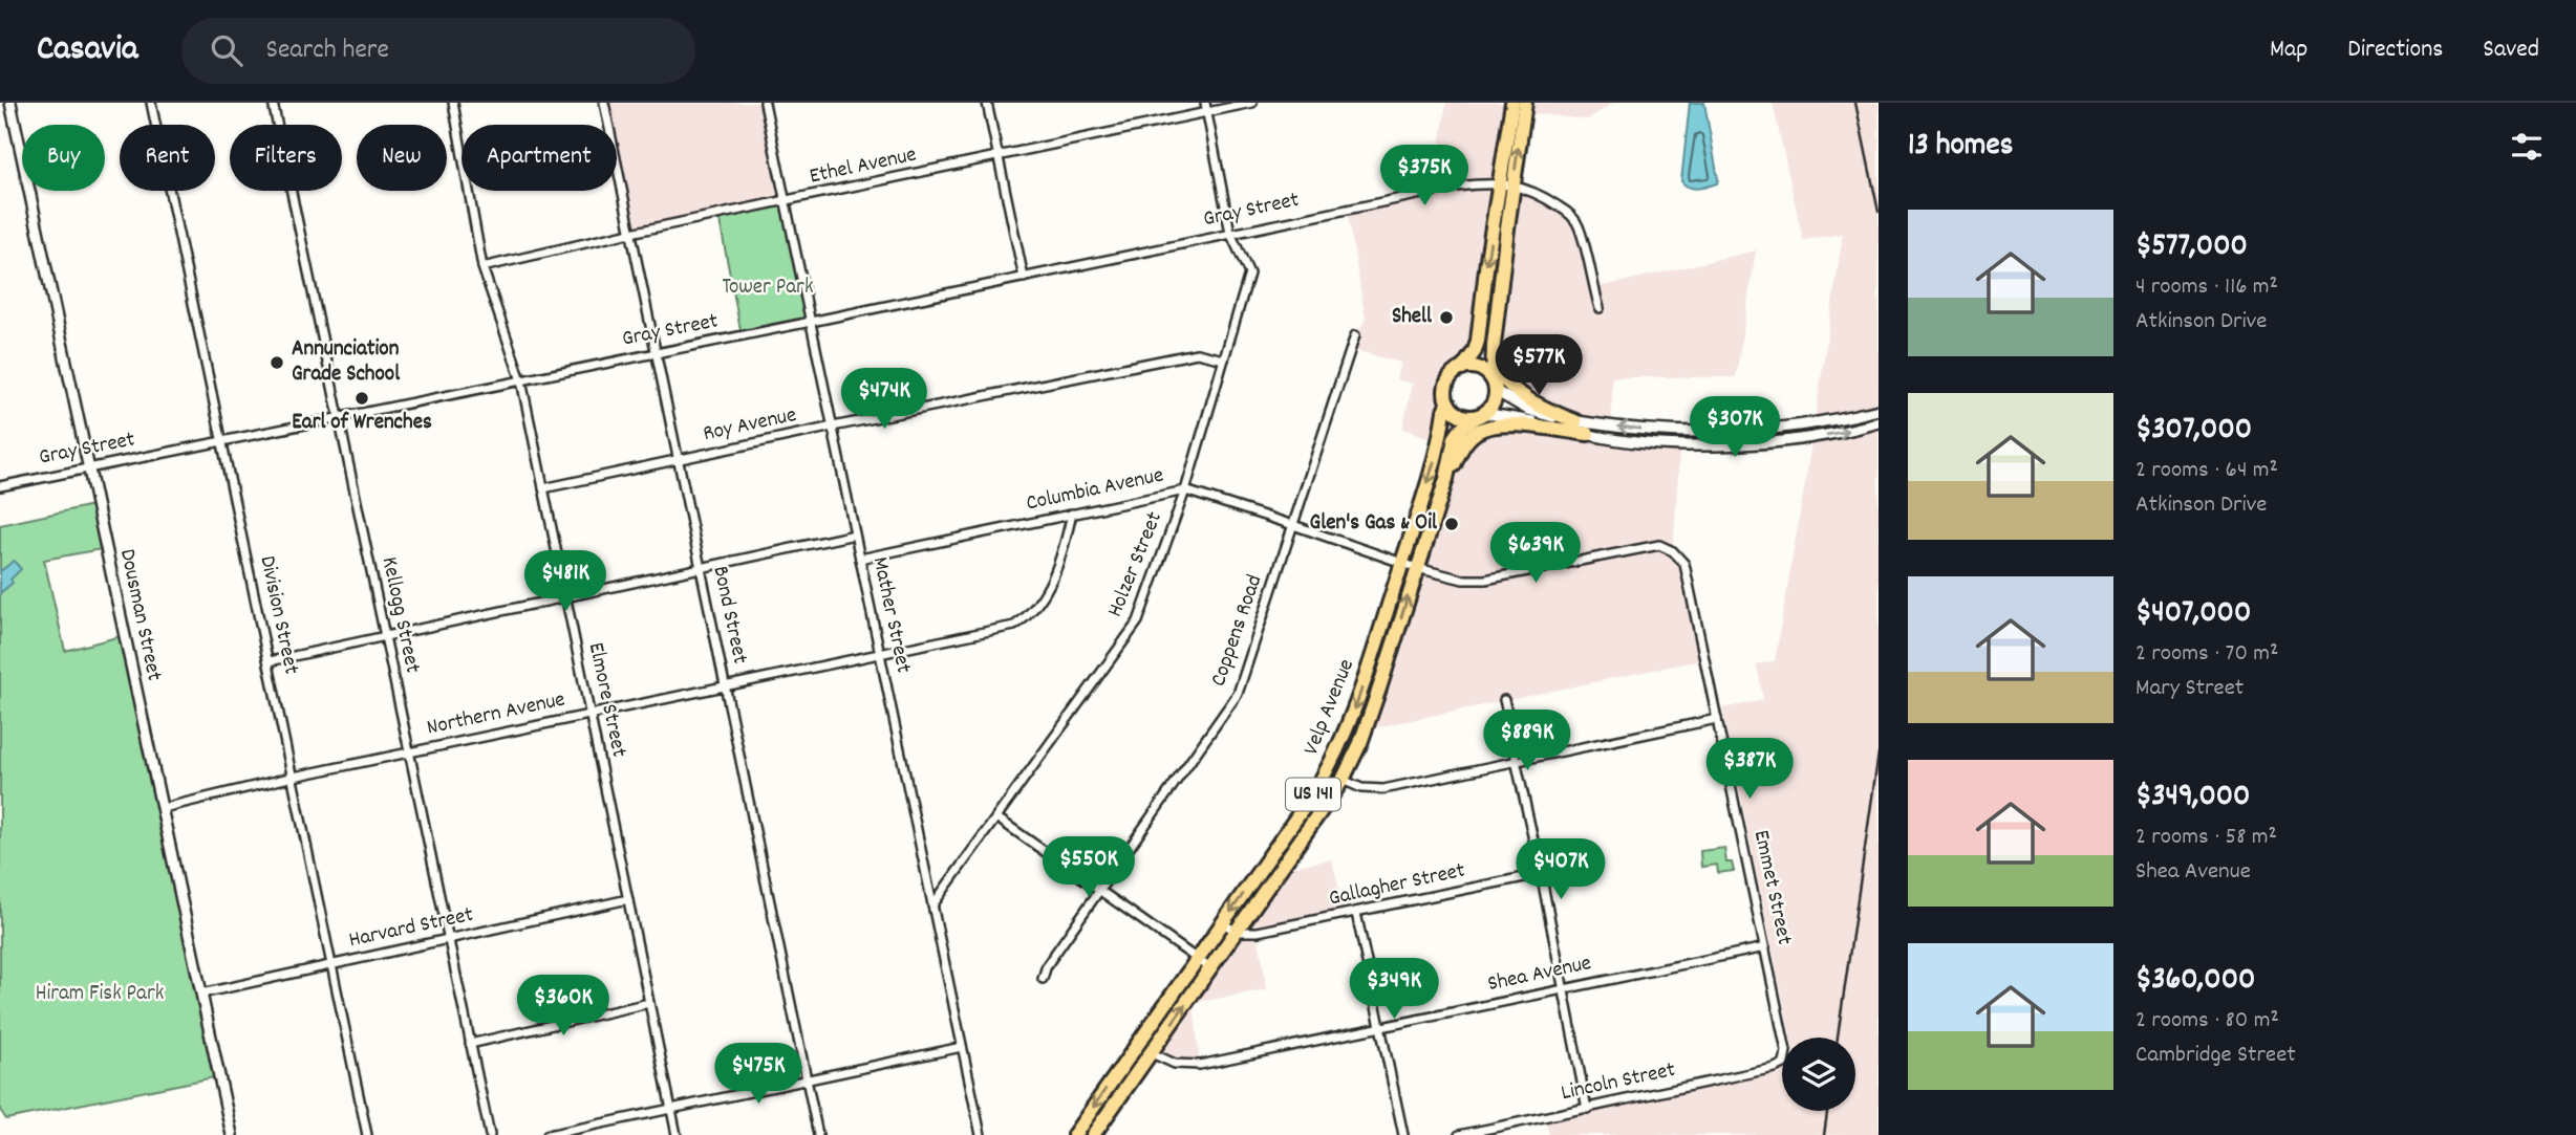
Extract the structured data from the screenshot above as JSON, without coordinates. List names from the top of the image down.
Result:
{
  "streets": {
    "main road": ["Velp Avenue", "US 141"],
    "street": [
      "Ethel Avenue",
      "Gray Street",
      "Roy Avenue",
      "Columbia Avenue",
      "Holzer Street",
      "Dousman Street",
      "Division Street",
      "Kellogg Street",
      "Bond Street",
      "Mather Street",
      "Coppens Road",
      "Elmore Street",
      "Northern Avenue",
      "Gallagher Street",
      "Emmet Street",
      "Harvard Street",
      "Shea Avenue",
      "Lincoln Street"
    ]
  },
  "crossings": [
    ["Ethel Avenue", "Holzer Street"],
    ["Ethel Avenue", "Bond Street"],
    ["Ethel Avenue", "Mather Street"],
    ["Ethel Avenue", "Elmore Street"],
    ["Gray Street", "Holzer Street"],
    ["Gray Street", "Dousman Street"],
    ["Gray Street", "Division Street"],
    ["Gray Street", "Kellogg Street"],
    ["Gray Street", "Bond Street"],
    ["Gray Street", "Mather Street"],
    ["Gray Street", "Elmore Street"],
    ["Roy Avenue", "Holzer Street"],
    ["Roy Avenue", "Bond Street"],
    ["Roy Avenue", "Mather Street"],
    ["Roy Avenue", "Elmore Street"],
    ["Columbia Avenue", "Holzer Street"],
    ["Columbia Avenue", "Mather Street"],
    ["Columbia Avenue", "Coppens Road"],
    ["Columbia Avenue", "Velp Avenue"],
    ["Columbia Avenue", "Northern Avenue"],
    ["Columbia Avenue", "Emmet Street"],
    ["Holzer Street", "Mather Street"],
    ["Dousman Street", "Northern Avenue"],
    ["Dousman Street", "Harvard Street"],
    ["Division Street", "Northern Avenue"],
    ["Division Street", "Harvard Street"],
    ["Kellogg Street", "Northern Avenue"],
    ["Kellogg Street", "Harvard Street"],
    ["Bond Street", "Northern Avenue"],
    ["Mather Street", "Northern Avenue"],
    ["Elmore Street", "Northern Avenue"],
    ["Elmore Street", "Harvard Street"],
    ["Velp Avenue", "Gallagher Street"],
    ["Velp Avenue", "Shea Avenue"],
    ["Emmet Street", "Shea Avenue"]
  ],
  "parks": ["Tower Park", "Hiram Fisk Park"],
  "places": [
    "Shell",
    "Annunciation Grade School",
    "Earl of Wrenches",
    "Glen's Gas & Oil"
  ],
  "page": {
    "header": "Casavia",
    "search": "Search here",
    "nav": ["Map", "Directions", "Saved"],
    "heading": "13 homes",
    "chip": [
      "Buy",
      "Rent",
      "Filters",
      "New",
      "Apartment"
    ],
    "price": [
      "$375K",
      "$577K",
      "$474K",
      "$307K",
      "$639K",
      "$481K",
      "$889K",
      "$387K",
      "$550K",
      "$407K",
      "$349K",
      "$360K",
      "$475K"
    ],
    "list": [
      {
        "name": "$577,000",
        "note": "4 rooms · 116 m² · Atkinson Drive"
      },
      {
        "name": "$307,000",
        "note": "2 rooms · 64 m² · Atkinson Drive"
      },
      {
        "name": "$407,000",
        "note": "2 rooms · 70 m² · Mary Street"
      },
      {
        "name": "$349,000",
        "note": "2 rooms · 58 m² · Shea Avenue"
      },
      {
        "name": "$360,000",
        "note": "2 rooms · 80 m² · Cambridge Street"
      }
    ]
  }
}
